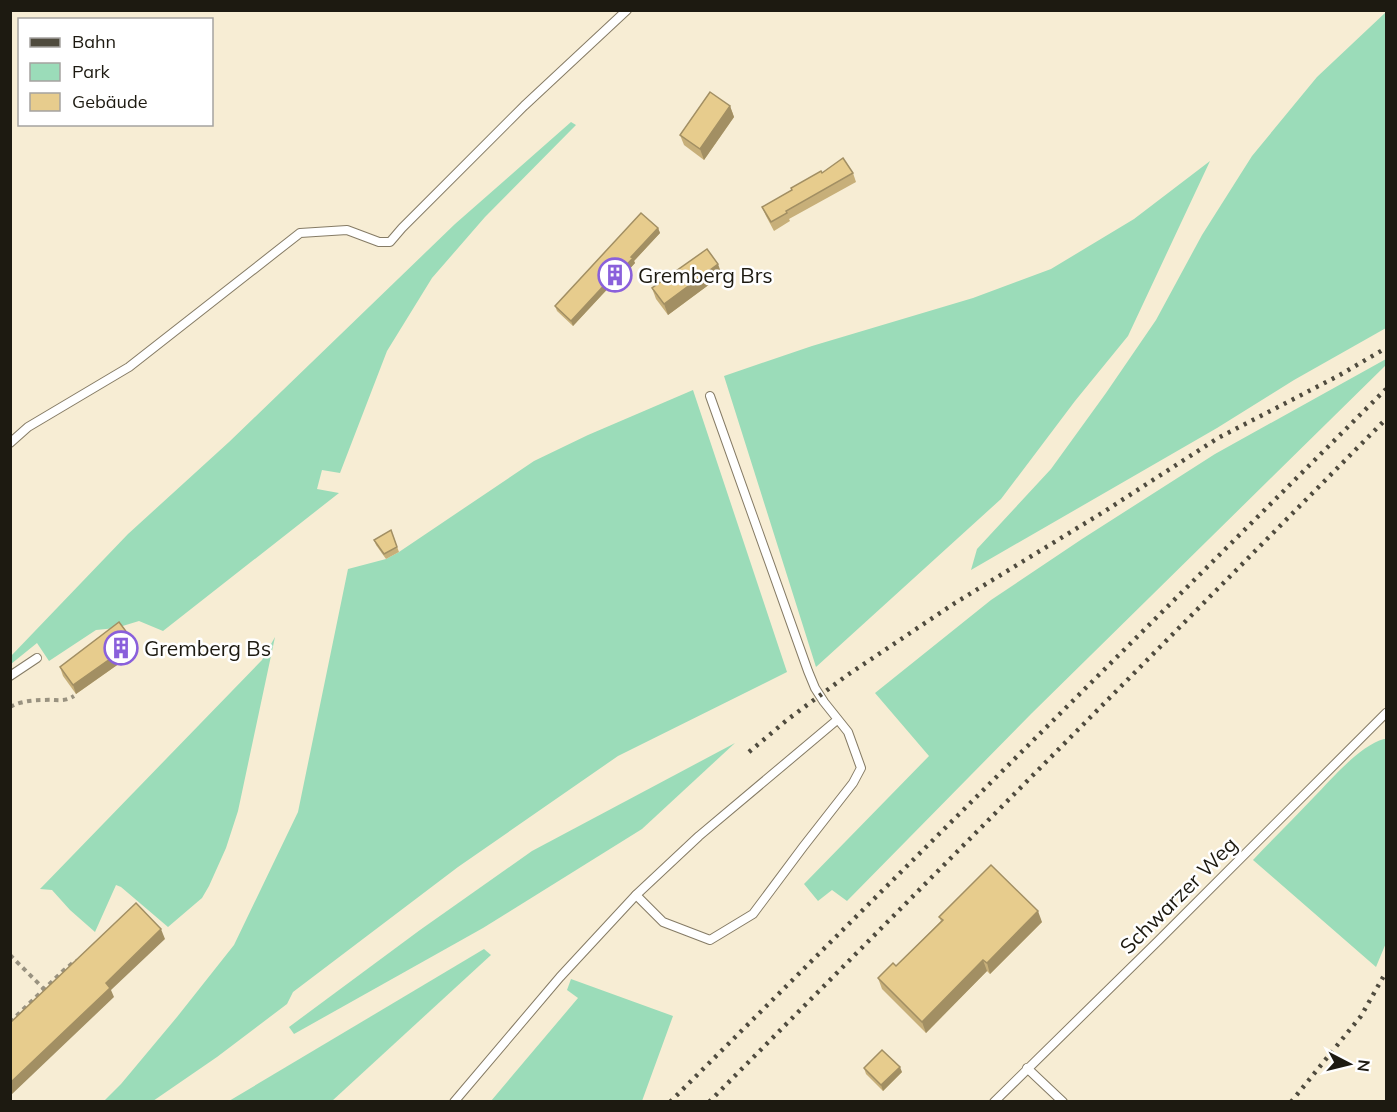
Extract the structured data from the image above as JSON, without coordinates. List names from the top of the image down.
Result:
{
  "streets": {
    "lane": ["Schwarzer Weg"]
  },
  "places": {
    "building": ["Gremberg Brs", "Gremberg Bs"]
  },
  "legend": ["Bahn", "Park", "Gebäude"],
  "north": "right"
}
